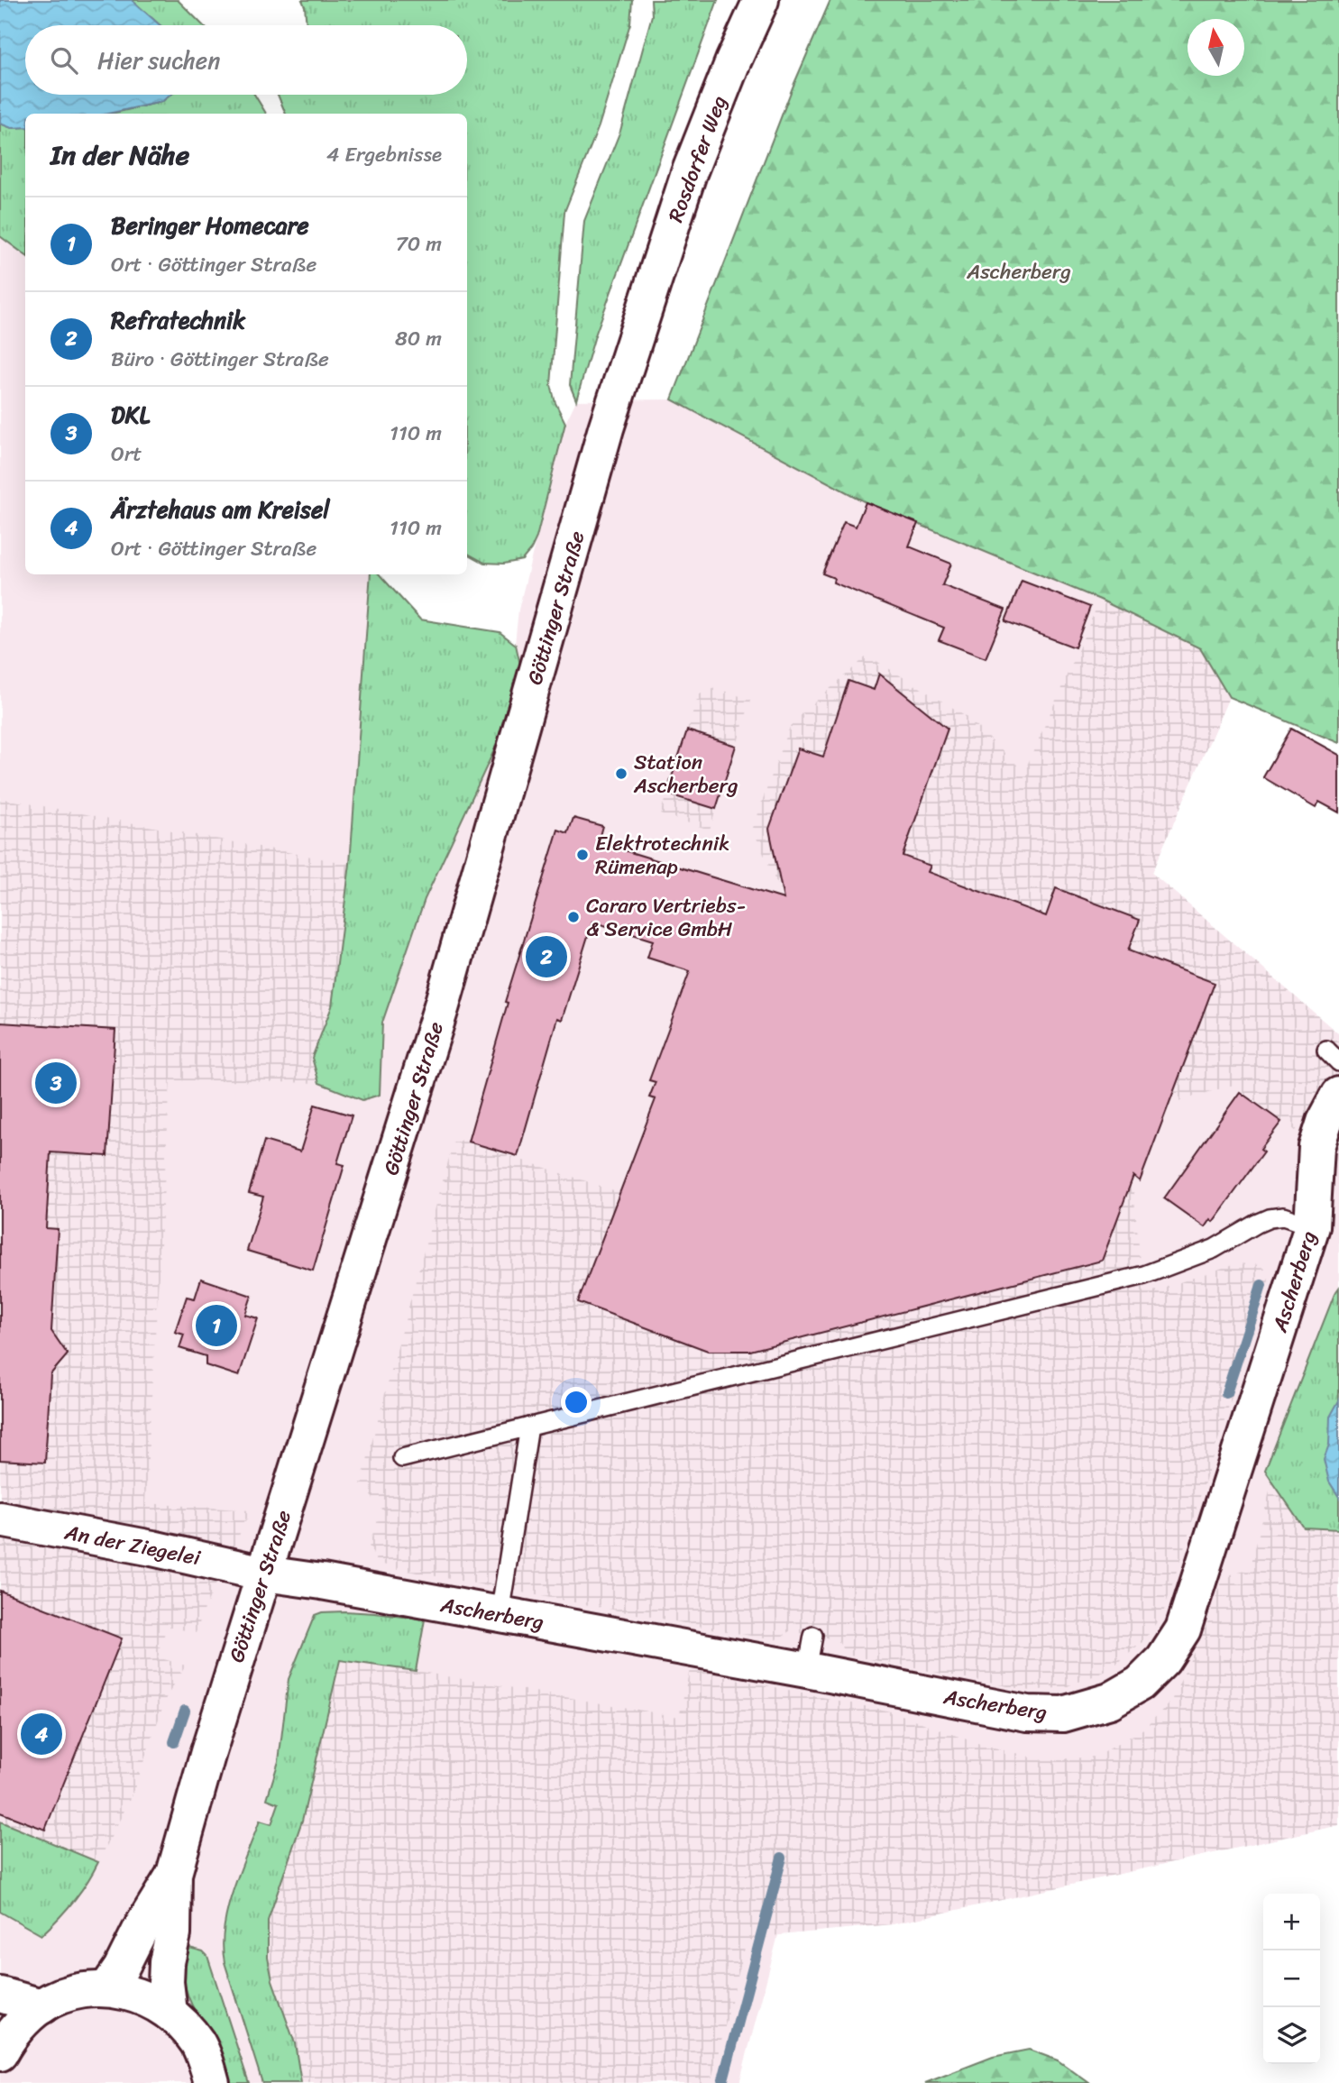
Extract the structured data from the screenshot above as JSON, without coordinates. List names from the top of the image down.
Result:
{
  "streets": {
    "main road": [
      "Rosdorfer Weg",
      "Göttinger Straße",
      "Ascherberg",
      "An der Ziegelei"
    ]
  },
  "crossings": [
    ["Rosdorfer Weg", "Göttinger Straße"],
    ["Göttinger Straße", "Ascherberg"],
    ["Göttinger Straße", "An der Ziegelei"],
    ["Ascherberg", "An der Ziegelei"]
  ],
  "parks": ["Ascherberg"],
  "places": ["Station Ascherberg", "Elektrotechnik Rümenap", "Cararo Vertriebs- & Service GmbH"],
  "north": "top",
  "page": {
    "search": "Hier suchen",
    "heading": ["In der Nähe", "4 Ergebnisse"],
    "list": [
      {
        "mark": "1",
        "name": "Beringer Homecare",
        "note": "Ort · Göttinger Straße",
        "value": "70 m"
      },
      {
        "mark": "2",
        "name": "Refratechnik",
        "note": "Büro · Göttinger Straße",
        "value": "80 m"
      },
      {
        "mark": "3",
        "name": "DKL",
        "note": "Ort",
        "value": "110 m"
      },
      {
        "mark": "4",
        "name": "Ärztehaus am Kreisel",
        "note": "Ort · Göttinger Straße",
        "value": "110 m"
      }
    ],
    "pins": [
      "2",
      "3",
      "1",
      "4"
    ],
    "map_buttons": ["+", "−"]
  }
}
